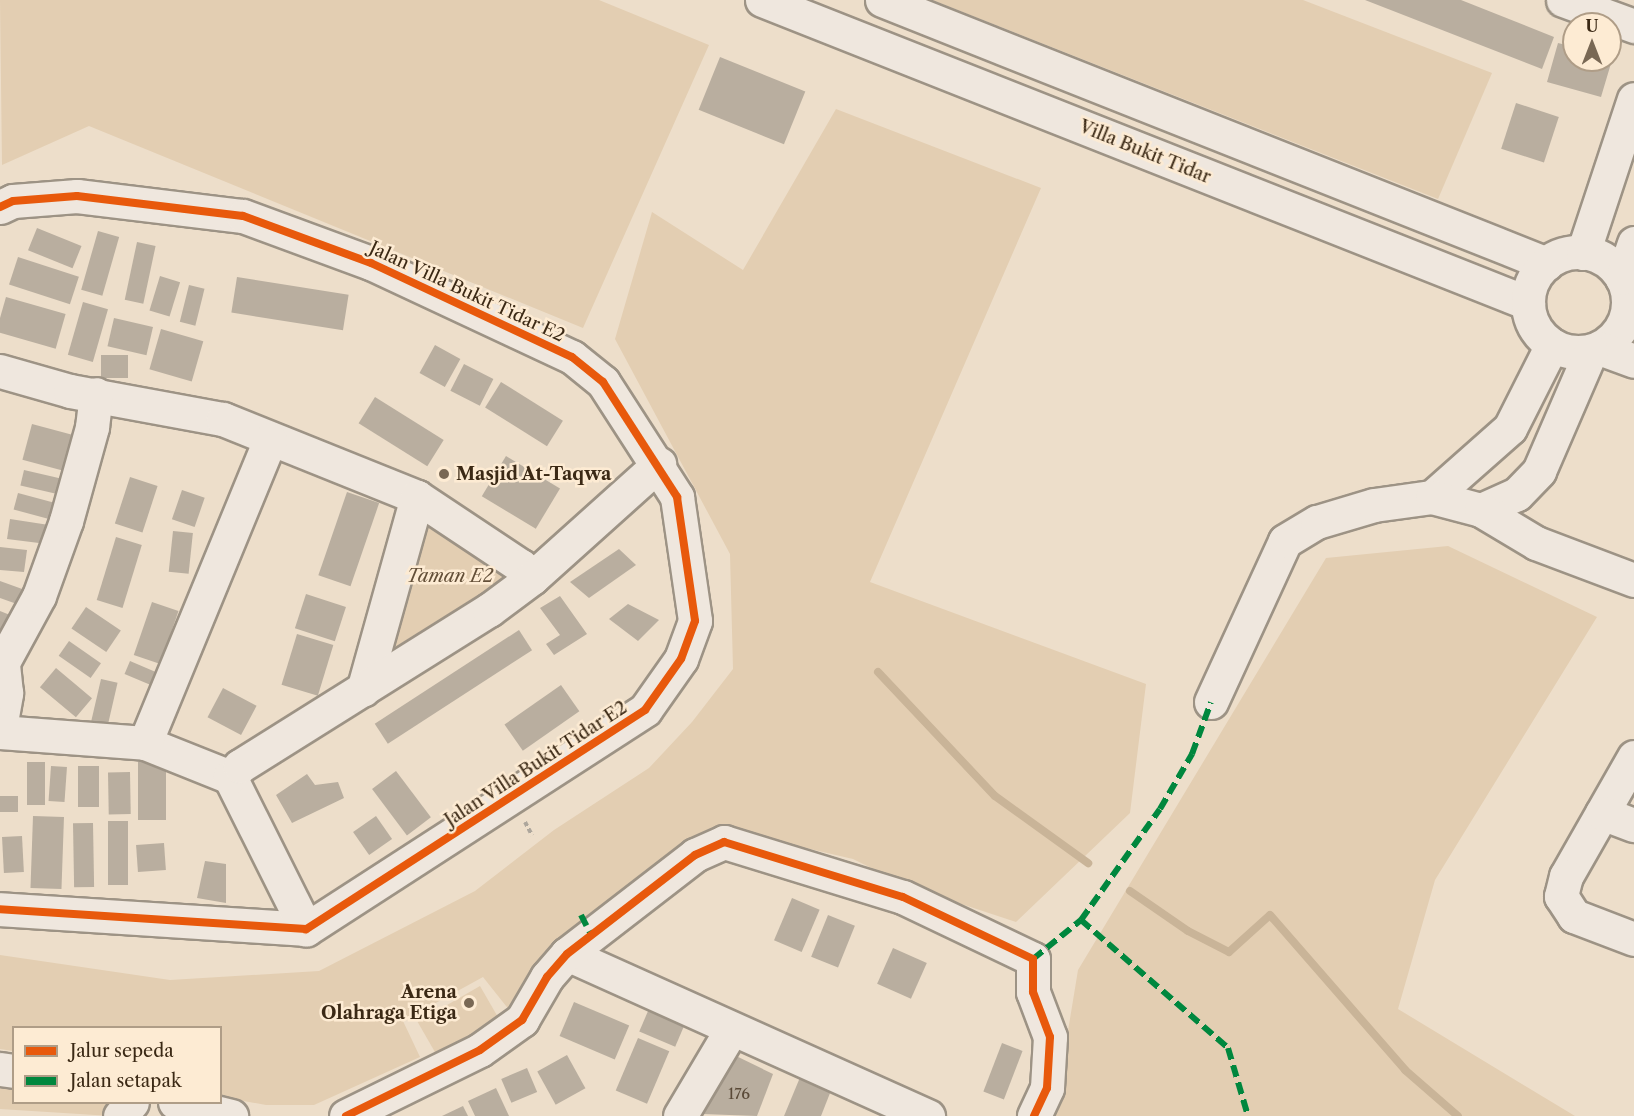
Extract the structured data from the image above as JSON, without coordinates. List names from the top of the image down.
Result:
{
  "streets": {
    "street": ["Villa Bukit Tidar", "Jalan Villa Bukit Tidar E2"]
  },
  "parks": ["Taman E2"],
  "places": ["Masjid At-Taqwa", "Arena Olahraga Etiga"],
  "house_numbers": ["176"],
  "legend": ["Jalur sepeda", "Jalan setapak"],
  "north": "top"
}
